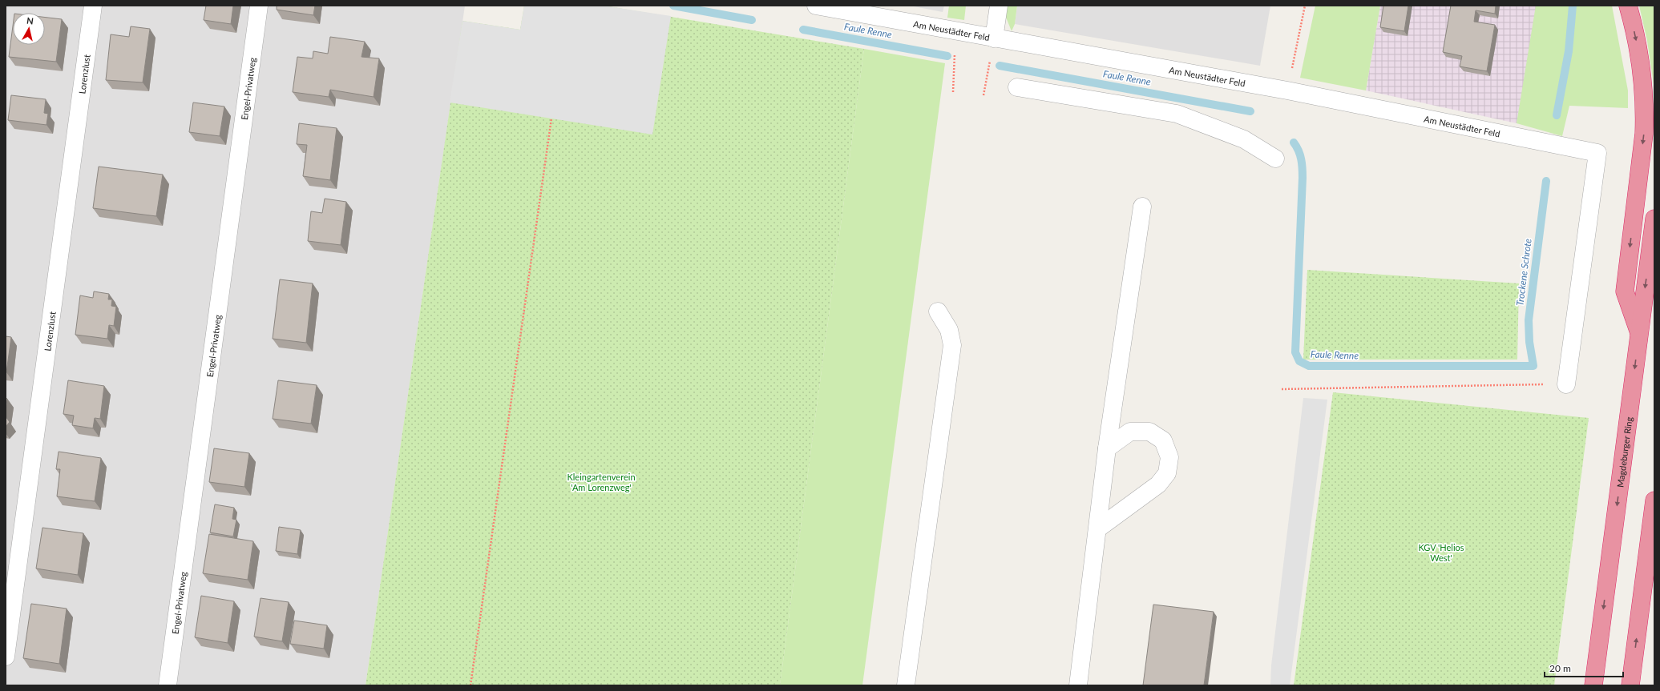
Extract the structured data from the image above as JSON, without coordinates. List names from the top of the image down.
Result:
{
  "streets": {
    "highway": ["Magdeburger Ring"],
    "street": ["Am Neustädter Feld", "Lorenzlust", "Engel-Privatweg"]
  },
  "water": ["Faule Renne", "Trockene Schrote"],
  "parks": ["Kleingartenverein 'Am Lorenzweg'", "KGV 'Helios West'"],
  "scale_bar": "20 m",
  "north": "top"
}
